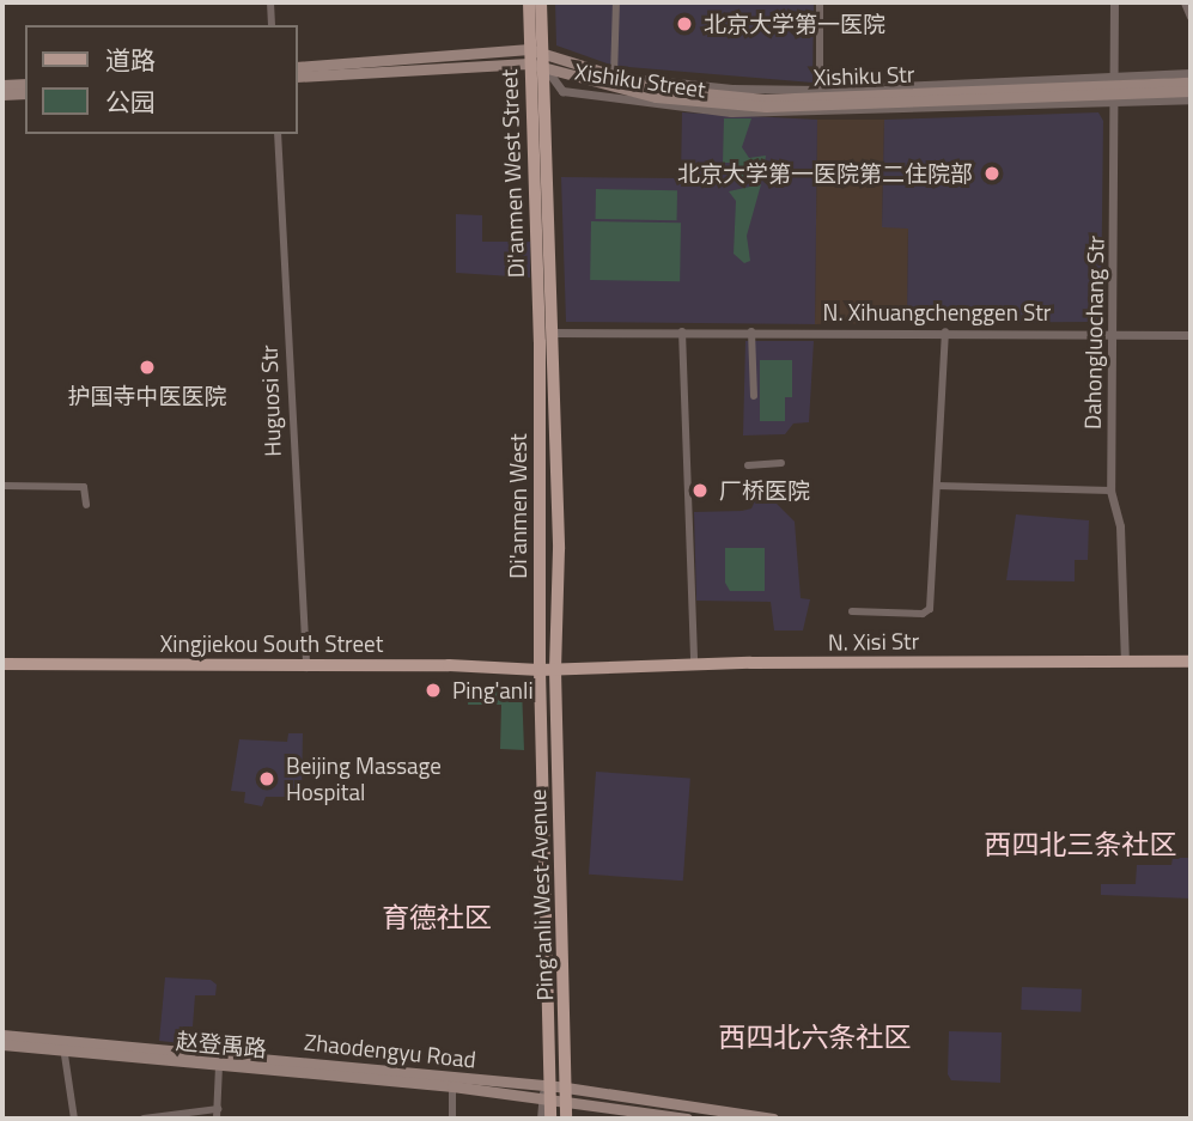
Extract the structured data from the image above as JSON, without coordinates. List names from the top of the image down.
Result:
{
  "streets": {
    "main road": [
      "Xishiku Str",
      "Xishiku Street",
      "Di'anmen West Street",
      "Di'anmen West",
      "N. Xisi Str",
      "Xingjiekou South Street",
      "Ping'anli West Avenue",
      "赵登禹路",
      "Zhaodengyu Road"
    ],
    "street": ["N. Xihuangchenggen Str", "Dahongluochang Str", "Huguosi Str"]
  },
  "crossings": [
    ["Xishiku Str", "Xishiku Street"],
    ["Xishiku Str", "Di'anmen West Street"],
    ["Xishiku Str", "Dahongluochang Str"],
    ["Xishiku Street", "Di'anmen West Street"],
    ["Xishiku Street", "Dahongluochang Str"],
    ["Di'anmen West Street", "Di'anmen West"],
    ["N. Xihuangchenggen Str", "Dahongluochang Str"],
    ["Dahongluochang Str", "N. Xisi Str"],
    ["Huguosi Str", "Xingjiekou South Street"],
    ["Di'anmen West", "Xingjiekou South Street"],
    ["Di'anmen West", "Ping'anli West Avenue"],
    ["N. Xisi Str", "Xingjiekou South Street"],
    ["N. Xisi Str", "Ping'anli West Avenue"],
    ["Xingjiekou South Street", "Ping'anli West Avenue"],
    ["Ping'anli West Avenue", "赵登禹路"],
    ["Ping'anli West Avenue", "Zhaodengyu Road"],
    ["赵登禹路", "Zhaodengyu Road"]
  ],
  "districts": ["西四北三条社区", "育德社区", "西四北六条社区"],
  "places": [
    "北京大学第一医院",
    "北京大学第一医院第二住院部",
    "护国寺中医医院",
    "厂桥医院",
    "Ping'anli",
    "Beijing Massage Hospital"
  ],
  "legend": ["道路", "公园"]
}
